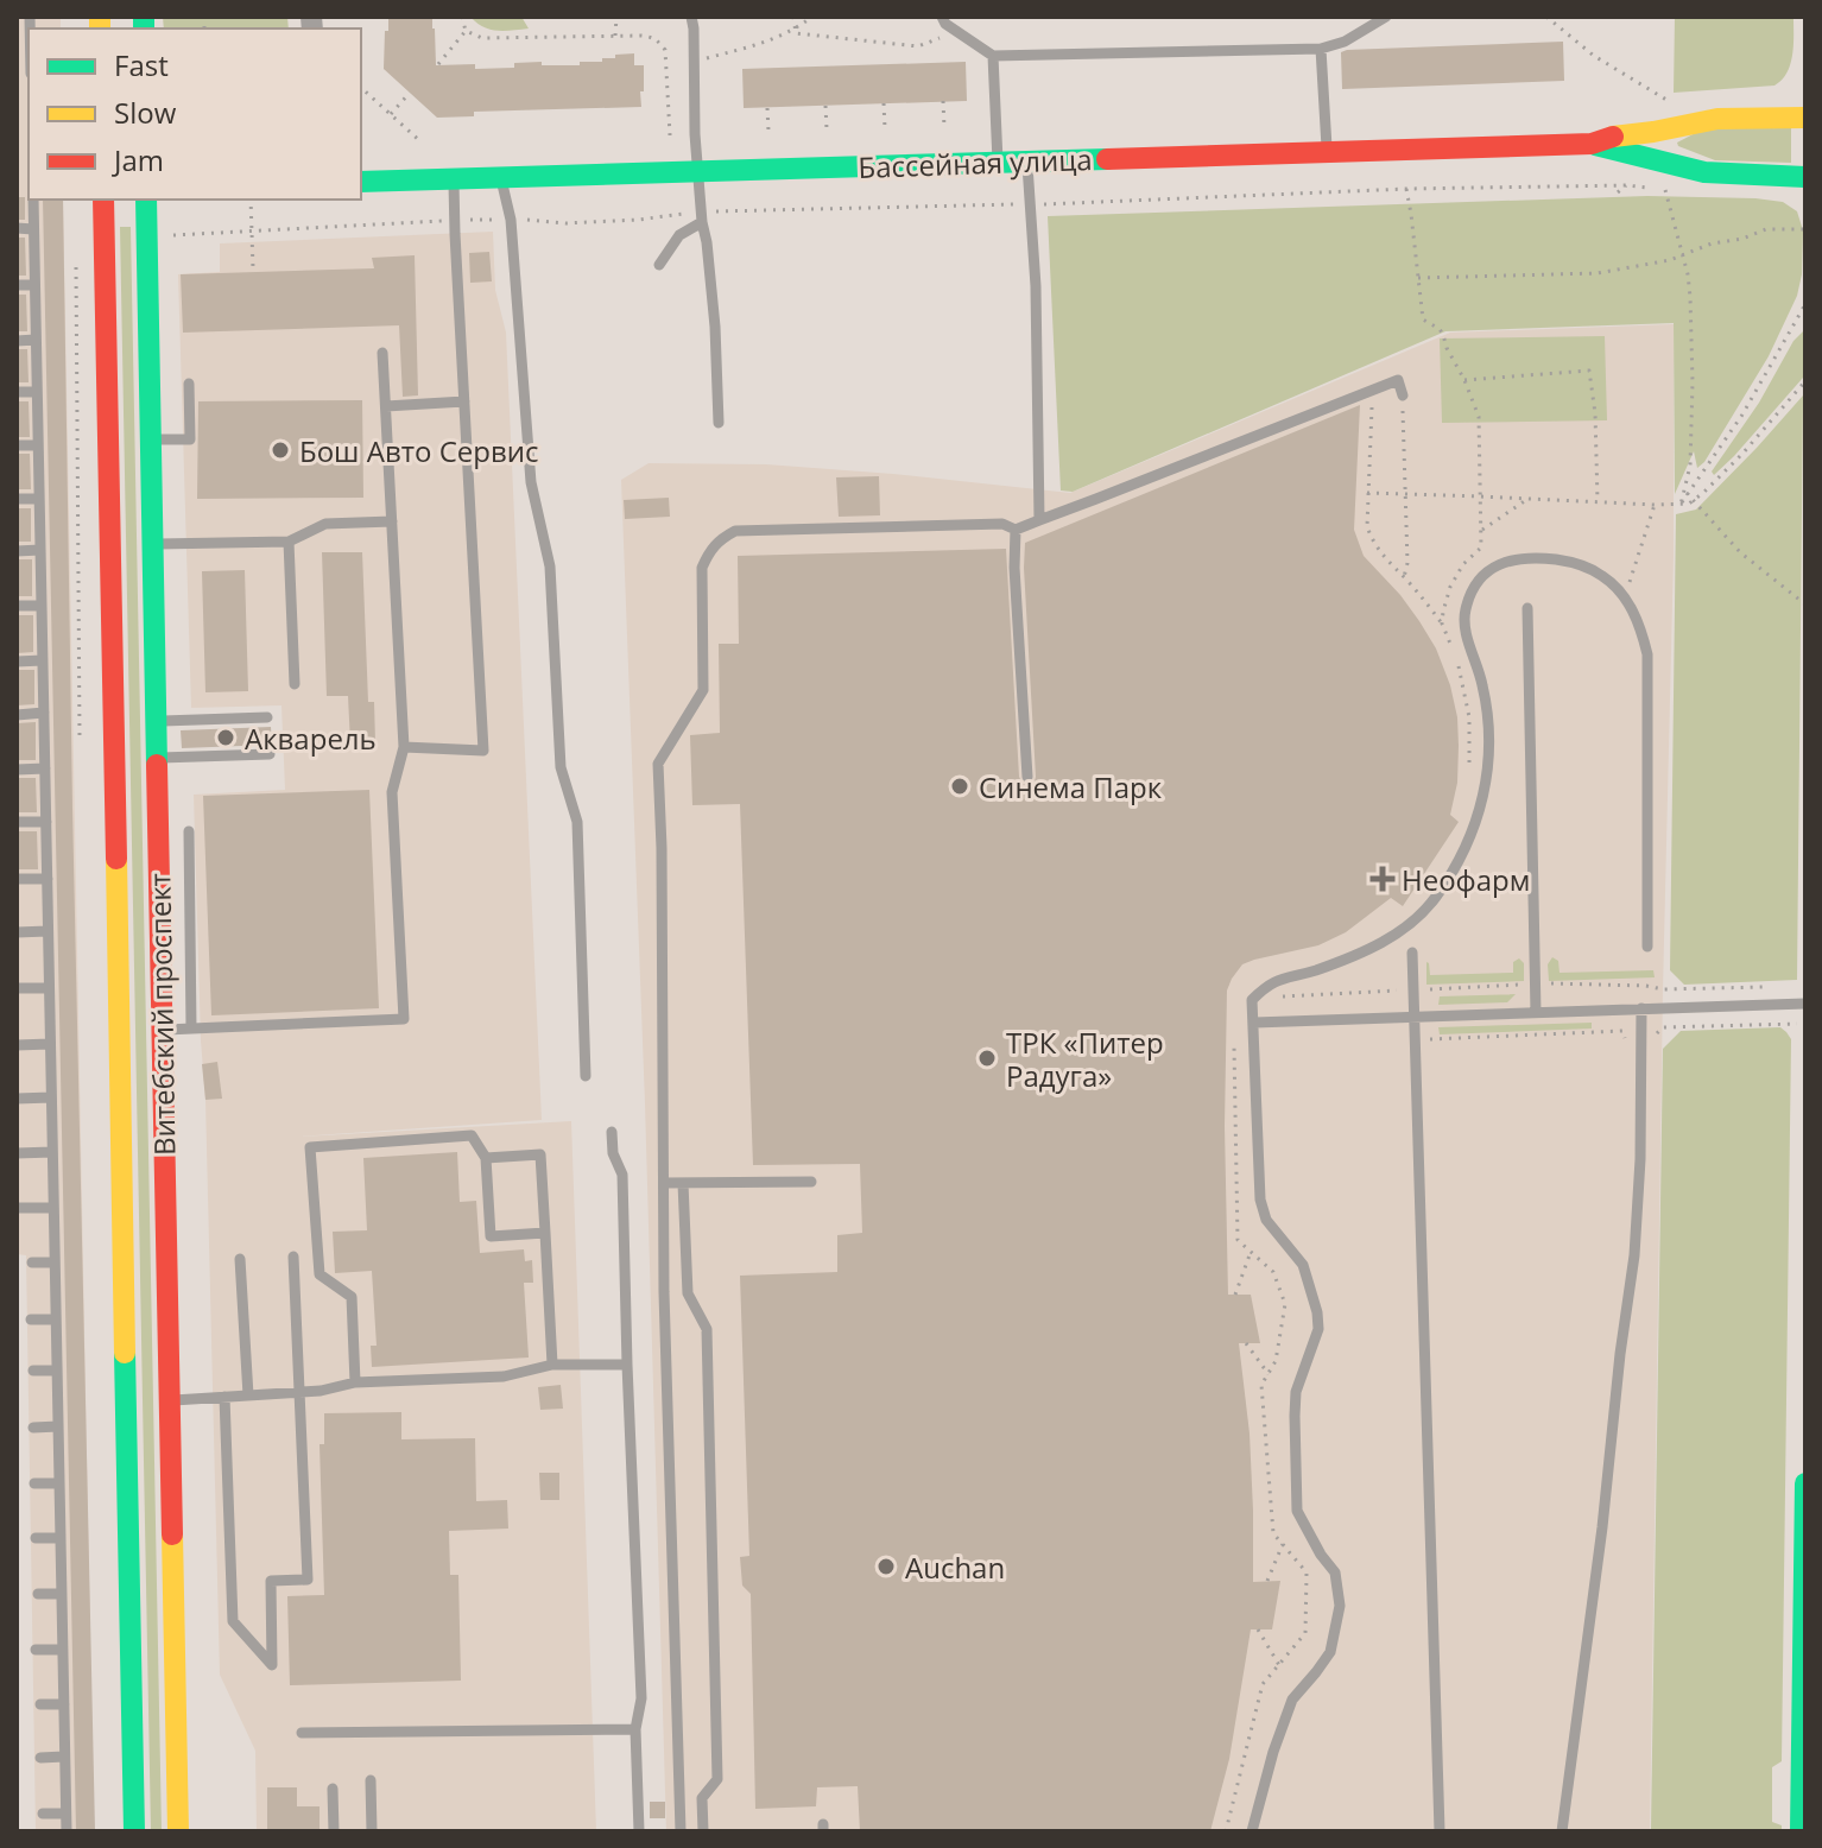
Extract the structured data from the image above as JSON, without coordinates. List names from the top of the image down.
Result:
{
  "streets": {
    "main road": ["Бассейная улица", "Витебский проспект"]
  },
  "places": {
    "other": [
      "Бош Авто Сервис",
      "Акварель",
      "Синема Парк",
      "ТРК «Питер Радуга»",
      "Auchan"
    ],
    "health": ["Неофарм"]
  },
  "legend": ["Fast", "Slow", "Jam"]
}
